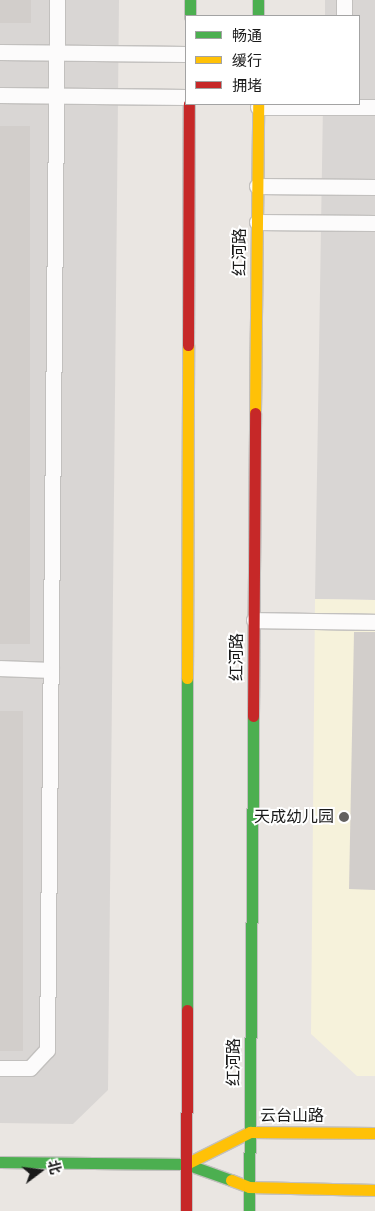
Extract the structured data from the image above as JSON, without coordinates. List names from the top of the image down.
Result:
{
  "streets": {
    "street": ["红河路", "云台山路"]
  },
  "crossings": [
    ["红河路", "云台山路"]
  ],
  "places": ["天成幼儿园"],
  "legend": ["畅通", "缓行", "拥堵"],
  "north": "right"
}
